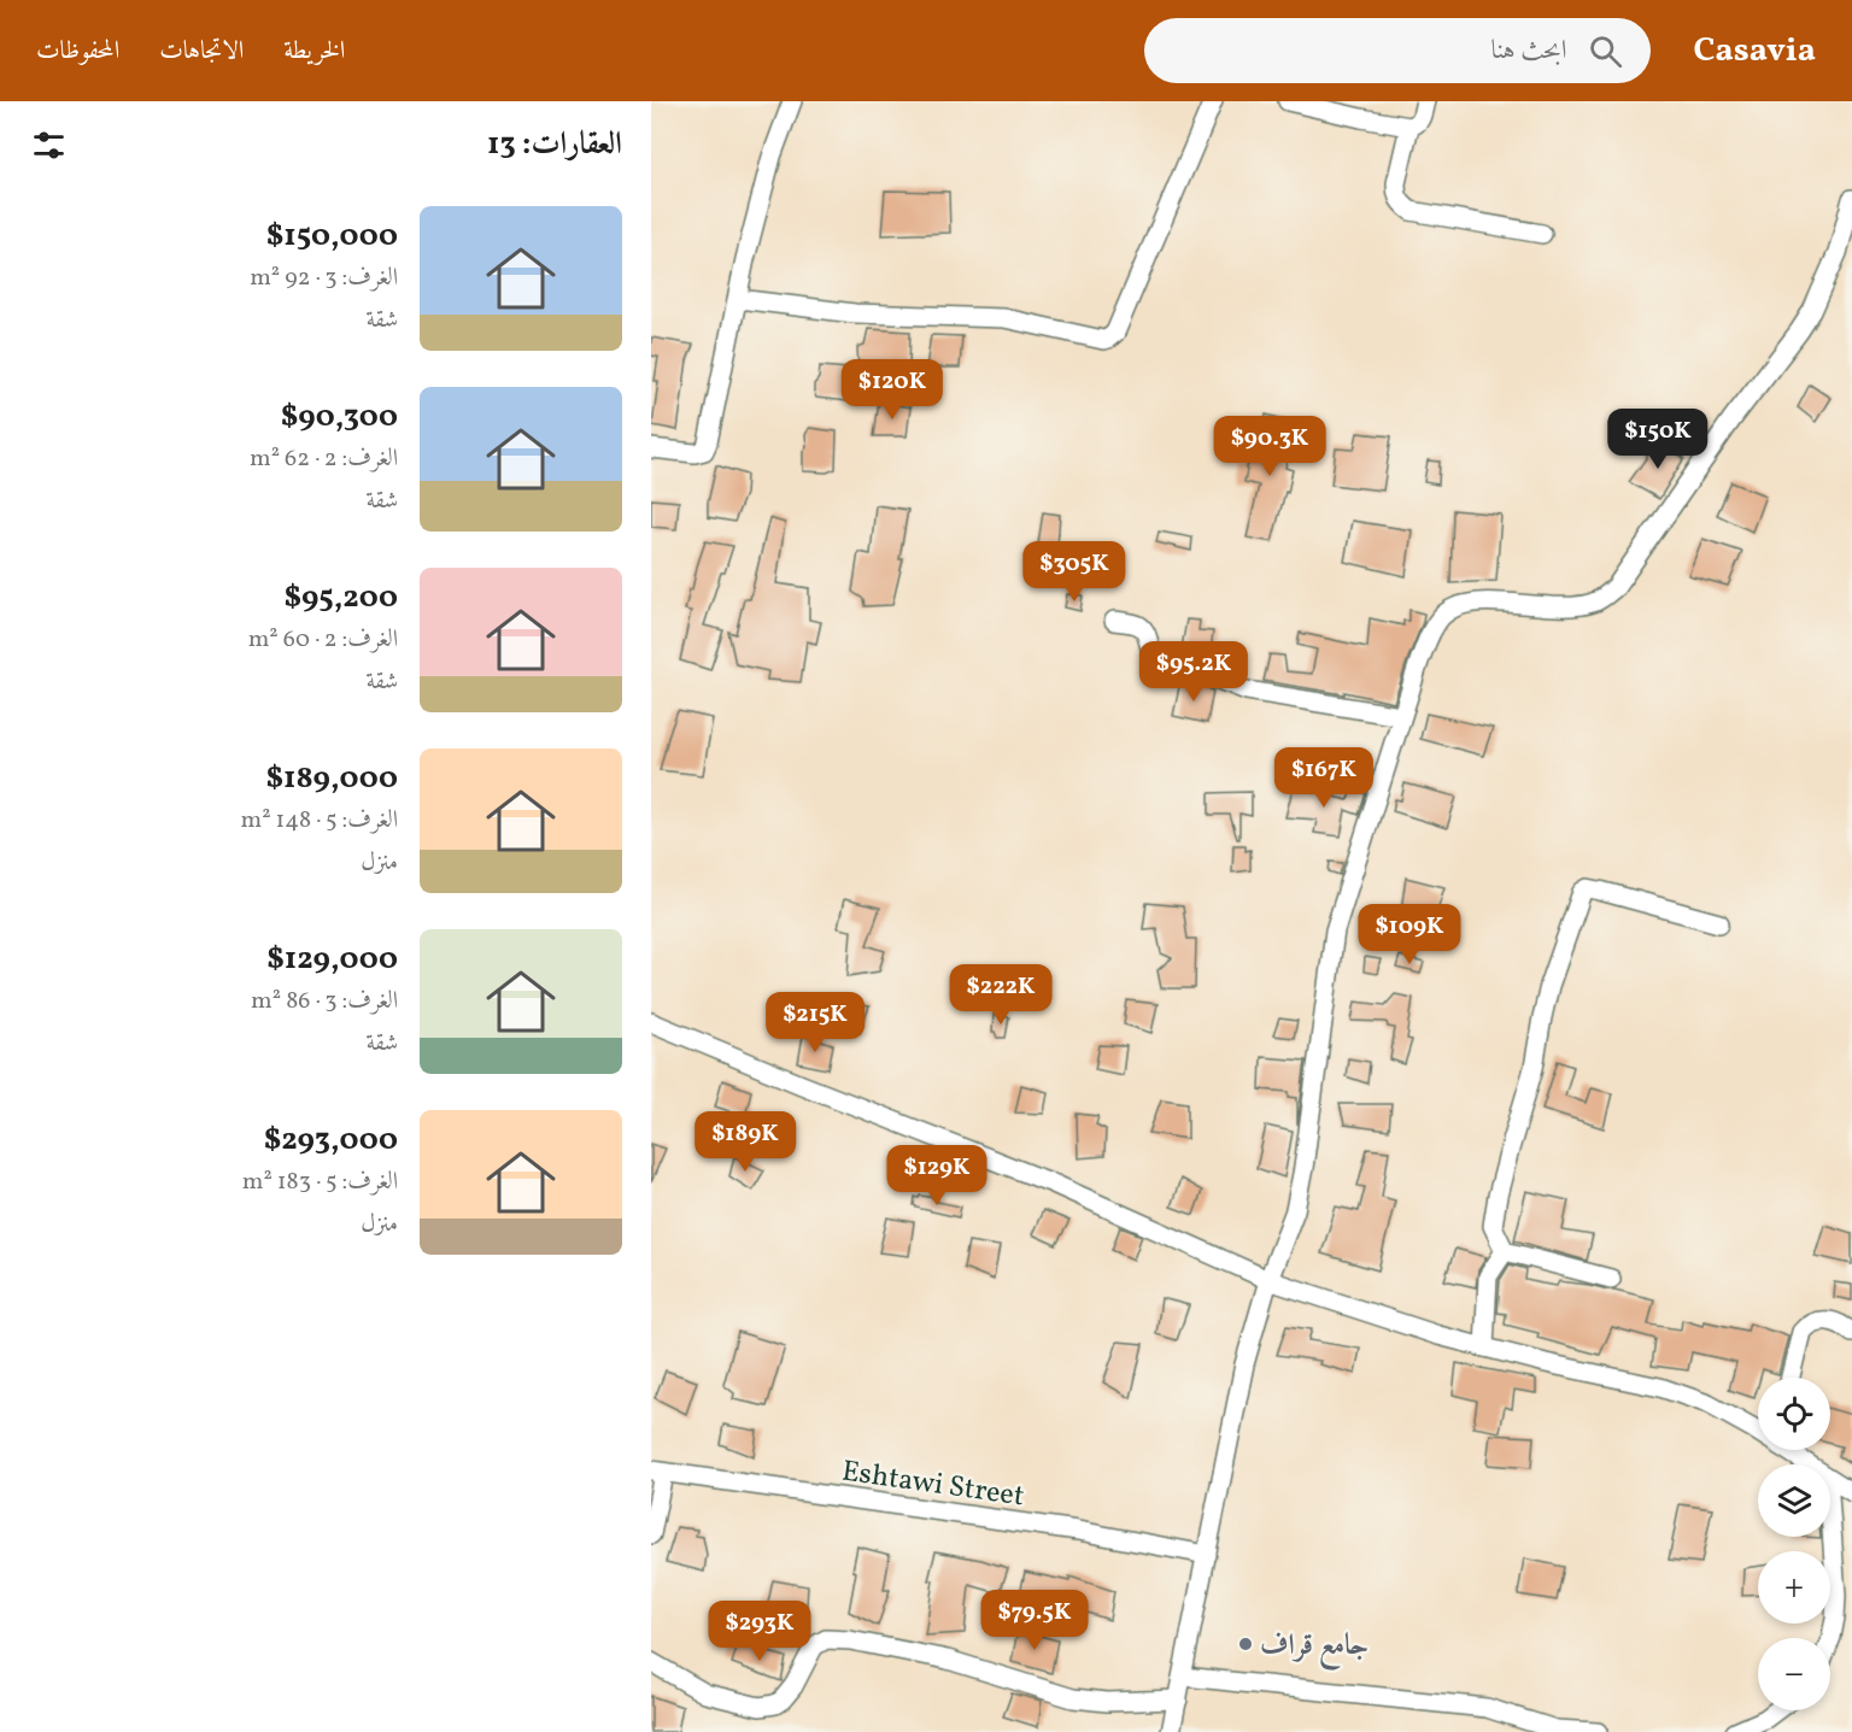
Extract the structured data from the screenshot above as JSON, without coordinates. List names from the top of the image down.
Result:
{
  "streets": {
    "street": ["Eshtawi Street"]
  },
  "places": ["جامع قراف"],
  "page": {
    "header": "Casavia",
    "search": "ابحث هنا",
    "nav": ["الخريطة", "الاتجاهات", "المحفوظات"],
    "heading": "العقارات: 13",
    "list": [
      {
        "name": "$150,000",
        "note": "الغرف: 3 · 92 m² · شقة"
      },
      {
        "name": "$90,300",
        "note": "الغرف: 2 · 62 m² · شقة"
      },
      {
        "name": "$95,200",
        "note": "الغرف: 2 · 60 m² · شقة"
      },
      {
        "name": "$189,000",
        "note": "الغرف: 5 · 148 m² · منزل"
      },
      {
        "name": "$129,000",
        "note": "الغرف: 3 · 86 m² · شقة"
      },
      {
        "name": "$293,000",
        "note": "الغرف: 5 · 183 m² · منزل"
      }
    ],
    "price": [
      "$120K",
      "$150K",
      "$90.3K",
      "$305K",
      "$95.2K",
      "$167K",
      "$109K",
      "$222K",
      "$215K",
      "$189K",
      "$129K",
      "$79.5K",
      "$293K"
    ],
    "map_buttons": ["+", "−"]
  }
}
